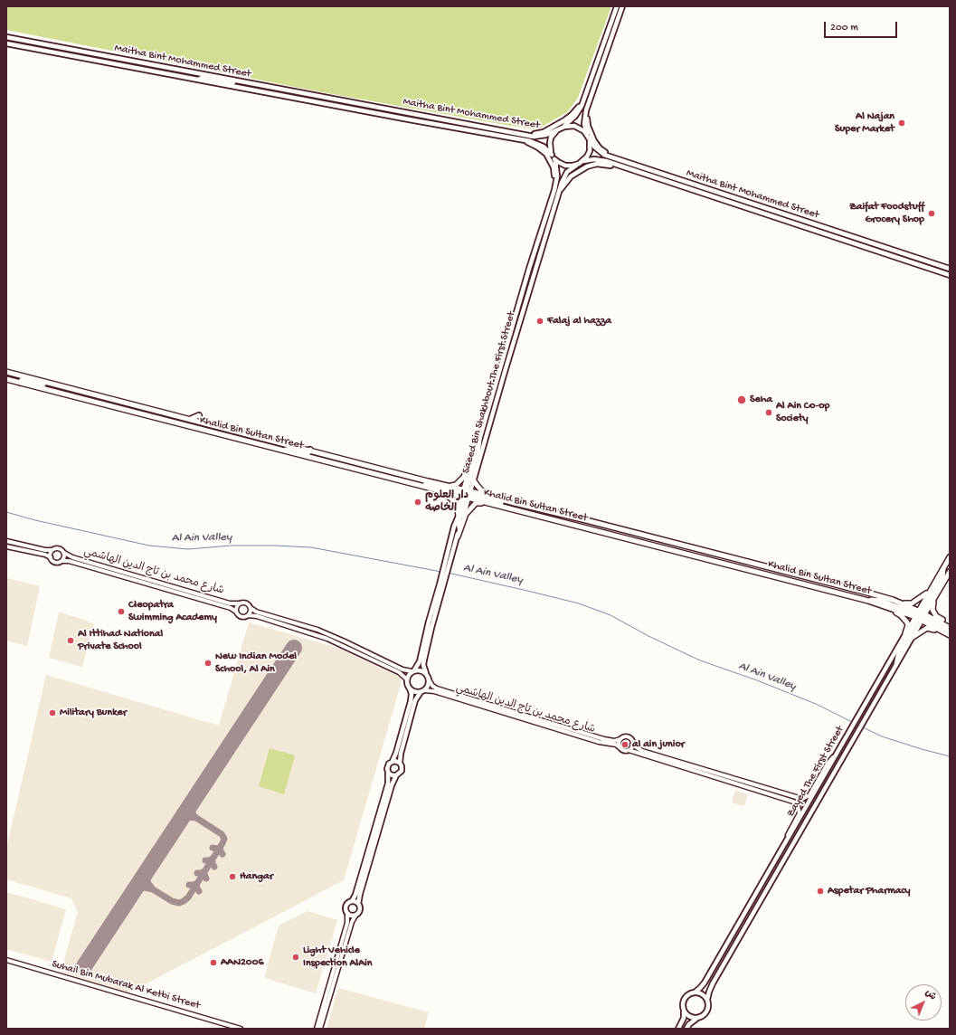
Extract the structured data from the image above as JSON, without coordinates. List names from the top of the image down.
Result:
{
  "streets": {
    "main road": [
      "Maitha Bint Mohammed Street",
      "Saeed Bin Shakhbout The First Street",
      "Khalid Bin Sultan Street",
      "Zayed The First Street"
    ],
    "street": ["شارع محمد بن تاج الدين الهاشمي", "Suhail Bin Mubarak Al Ketbi Street"]
  },
  "crossings": [
    ["Maitha Bint Mohammed Street", "Saeed Bin Shakhbout The First Street"],
    ["Saeed Bin Shakhbout The First Street", "Khalid Bin Sultan Street"],
    ["Saeed Bin Shakhbout The First Street", "شارع محمد بن تاج الدين الهاشمي"],
    ["Khalid Bin Sultan Street", "Zayed The First Street"]
  ],
  "water": ["Al Ain Valley"],
  "places": [
    "Al Najan Super Market",
    "Zaifat Foodstuff Grocery Shop",
    "Falaj al hazza",
    "Seha",
    "Al Ain Co-op Society",
    "دار العلوم الخاصه",
    "Cleopatra Swimming Academy",
    "Al Ittihad National Private School",
    "New Indian Model School, Al Ain",
    "Military Bunker",
    "al ain junior",
    "Hangar",
    "Aspetar Pharmacy",
    "Light Vehicle Inspection AlAin",
    "AAN2006"
  ],
  "scale_bar": "200 m",
  "north": "top right"
}
